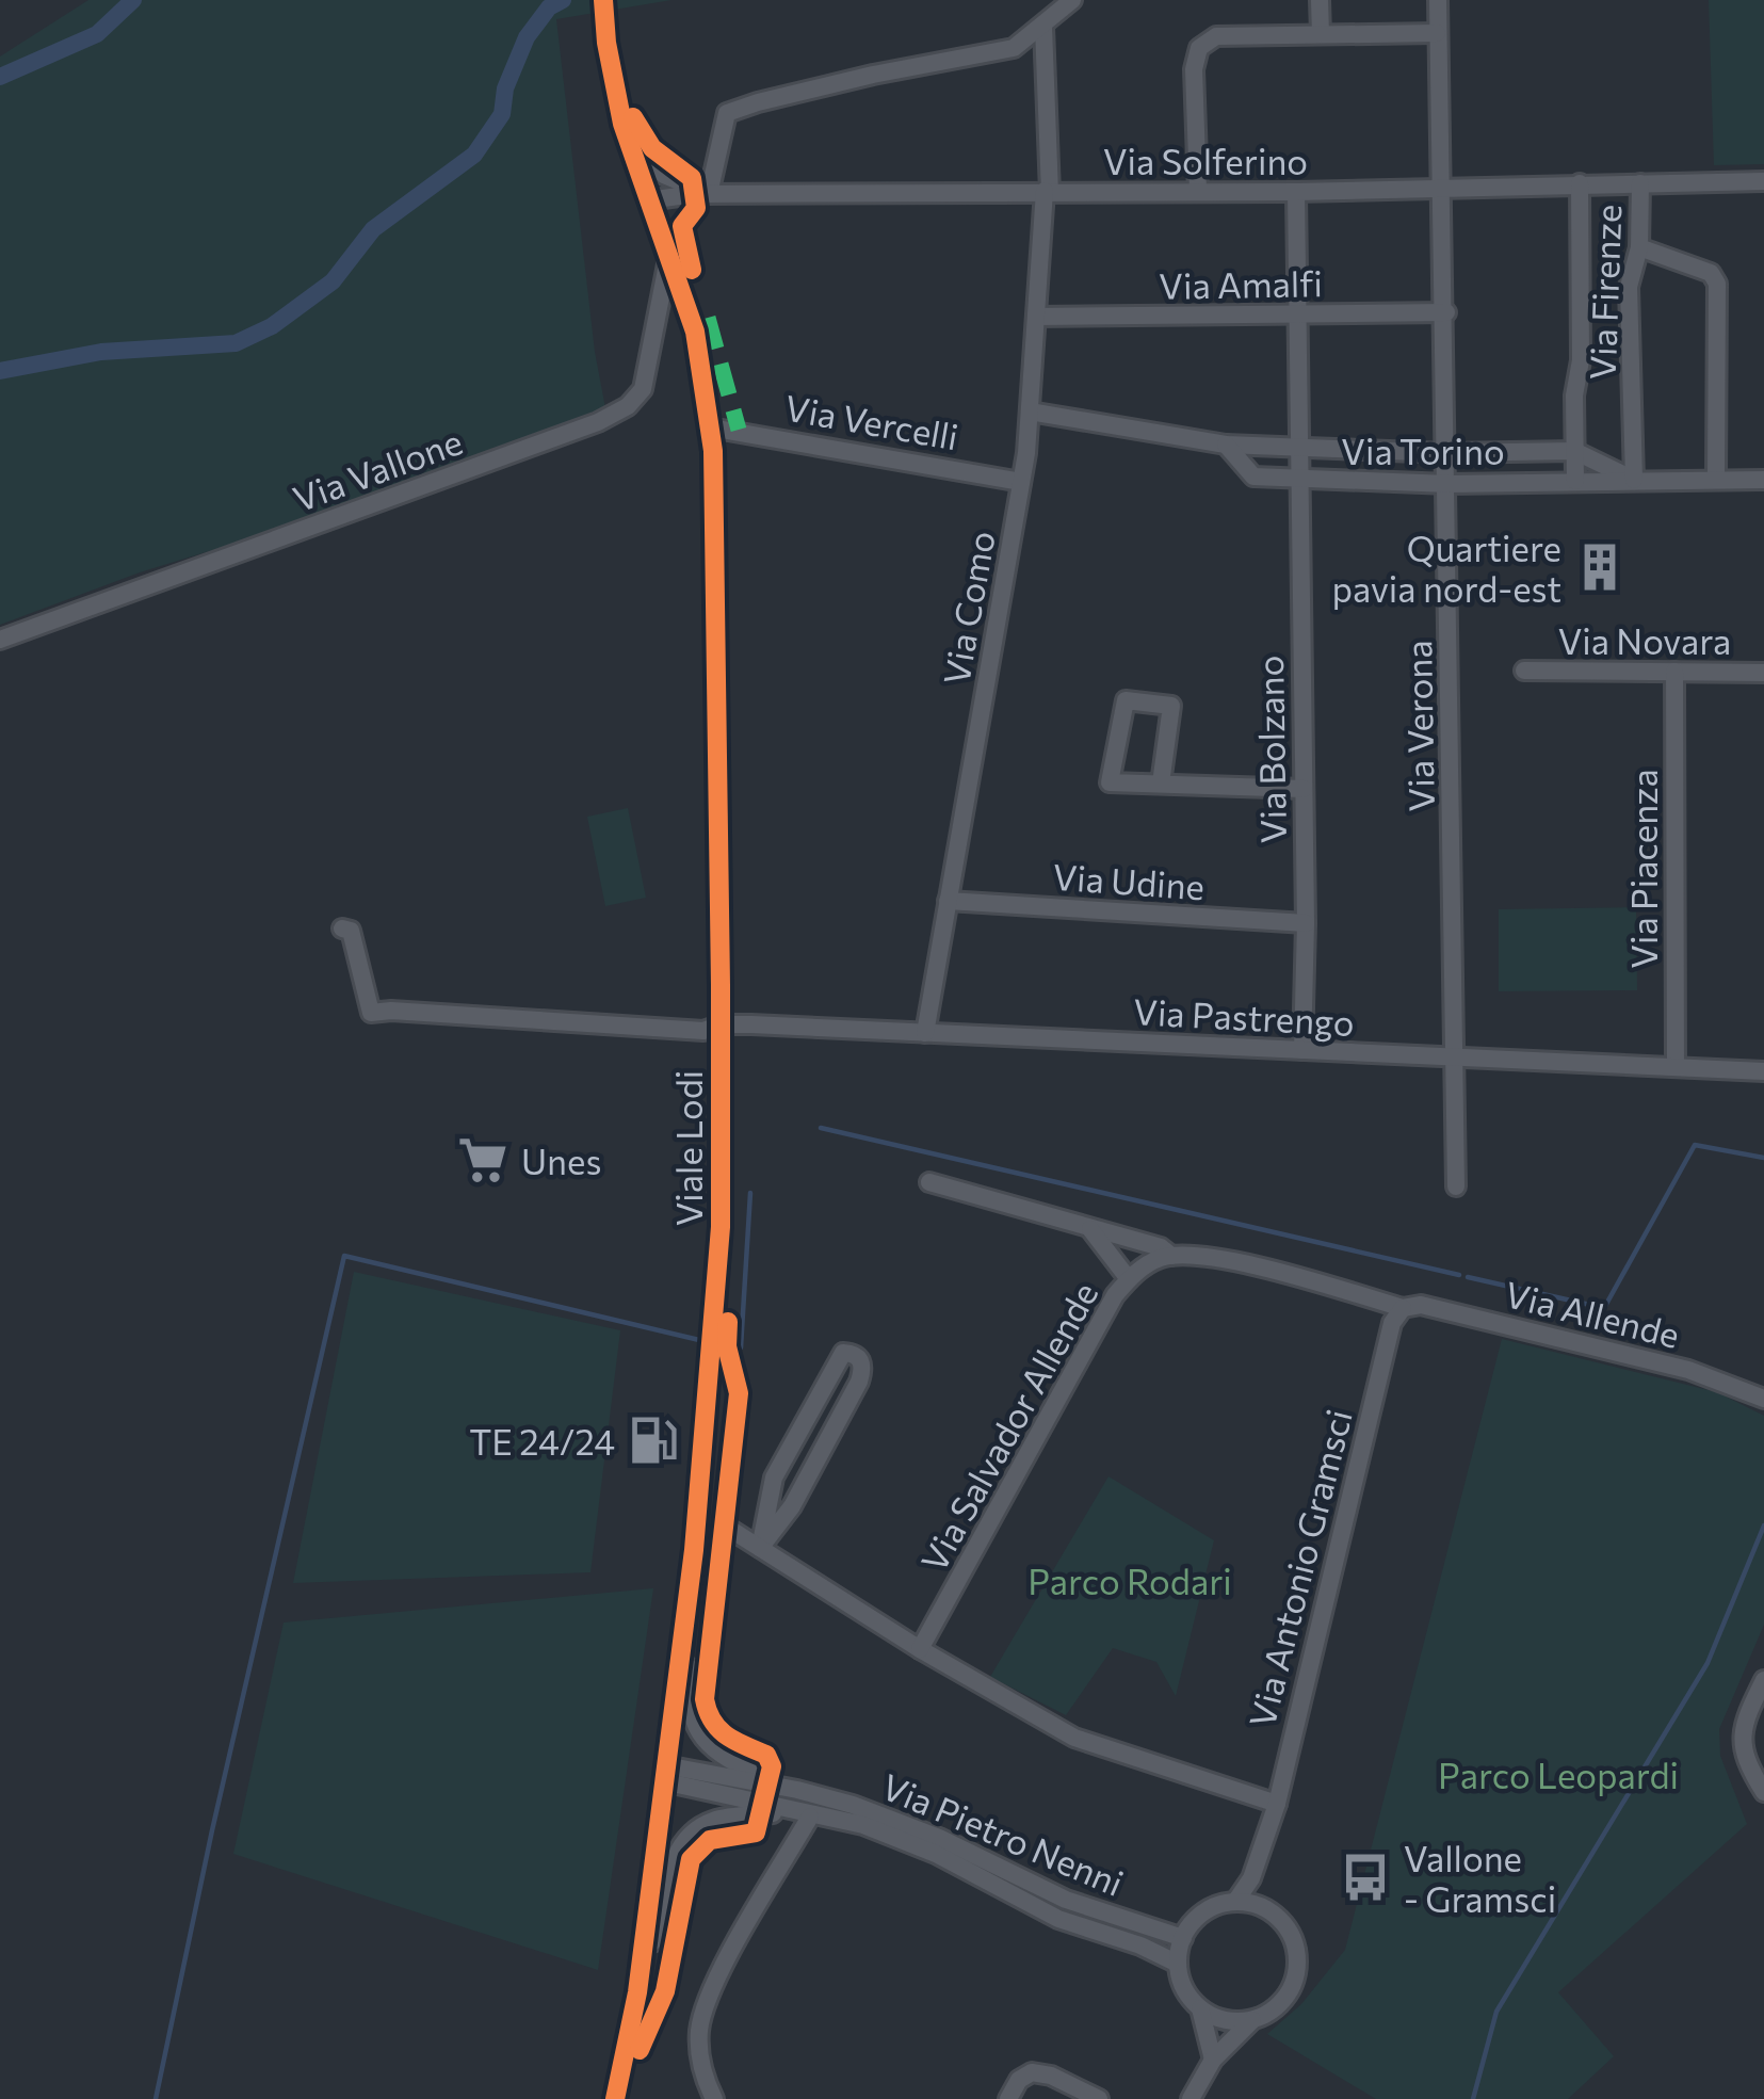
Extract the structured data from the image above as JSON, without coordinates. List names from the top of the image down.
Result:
{
  "streets": {
    "street": [
      "Via Solferino",
      "Via Amalfi",
      "Via Firenze",
      "Via Vercelli",
      "Via Torino",
      "Via Vallone",
      "Via Como",
      "Via Novara",
      "Via Verona",
      "Via Bolzano",
      "Via Piacenza",
      "Via Udine",
      "Via Pastrengo",
      "Viale Lodi",
      "Via Allende",
      "Via Salvador Allende",
      "Via Antonio Gramsci",
      "Via Pietro Nenni"
    ]
  },
  "crossings": [
    ["Via Solferino", "Via Firenze"],
    ["Via Solferino", "Via Como"],
    ["Via Solferino", "Via Verona"],
    ["Via Solferino", "Via Bolzano"],
    ["Via Solferino", "Viale Lodi"],
    ["Via Amalfi", "Via Como"],
    ["Via Amalfi", "Via Verona"],
    ["Via Amalfi", "Via Bolzano"],
    ["Via Firenze", "Via Torino"],
    ["Via Vercelli", "Via Como"],
    ["Via Vercelli", "Viale Lodi"],
    ["Via Torino", "Via Como"],
    ["Via Torino", "Via Verona"],
    ["Via Torino", "Via Bolzano"],
    ["Via Vallone", "Viale Lodi"],
    ["Via Como", "Via Udine"],
    ["Via Como", "Via Pastrengo"],
    ["Via Novara", "Via Piacenza"],
    ["Via Verona", "Via Pastrengo"],
    ["Via Bolzano", "Via Udine"],
    ["Via Bolzano", "Via Pastrengo"],
    ["Via Piacenza", "Via Pastrengo"],
    ["Via Pastrengo", "Viale Lodi"],
    ["Viale Lodi", "Via Pietro Nenni"],
    ["Via Allende", "Via Salvador Allende"],
    ["Via Allende", "Via Antonio Gramsci"],
    ["Via Salvador Allende", "Via Antonio Gramsci"],
    ["Via Antonio Gramsci", "Via Pietro Nenni"]
  ],
  "parks": ["Parco Rodari", "Parco Leopardi"],
  "places": {
    "building": ["Quartiere pavia nord-est"],
    "supermarket": ["Unes"],
    "fuel station": ["TE 24/24"],
    "bus stop": ["Vallone - Gramsci"]
  }
}
